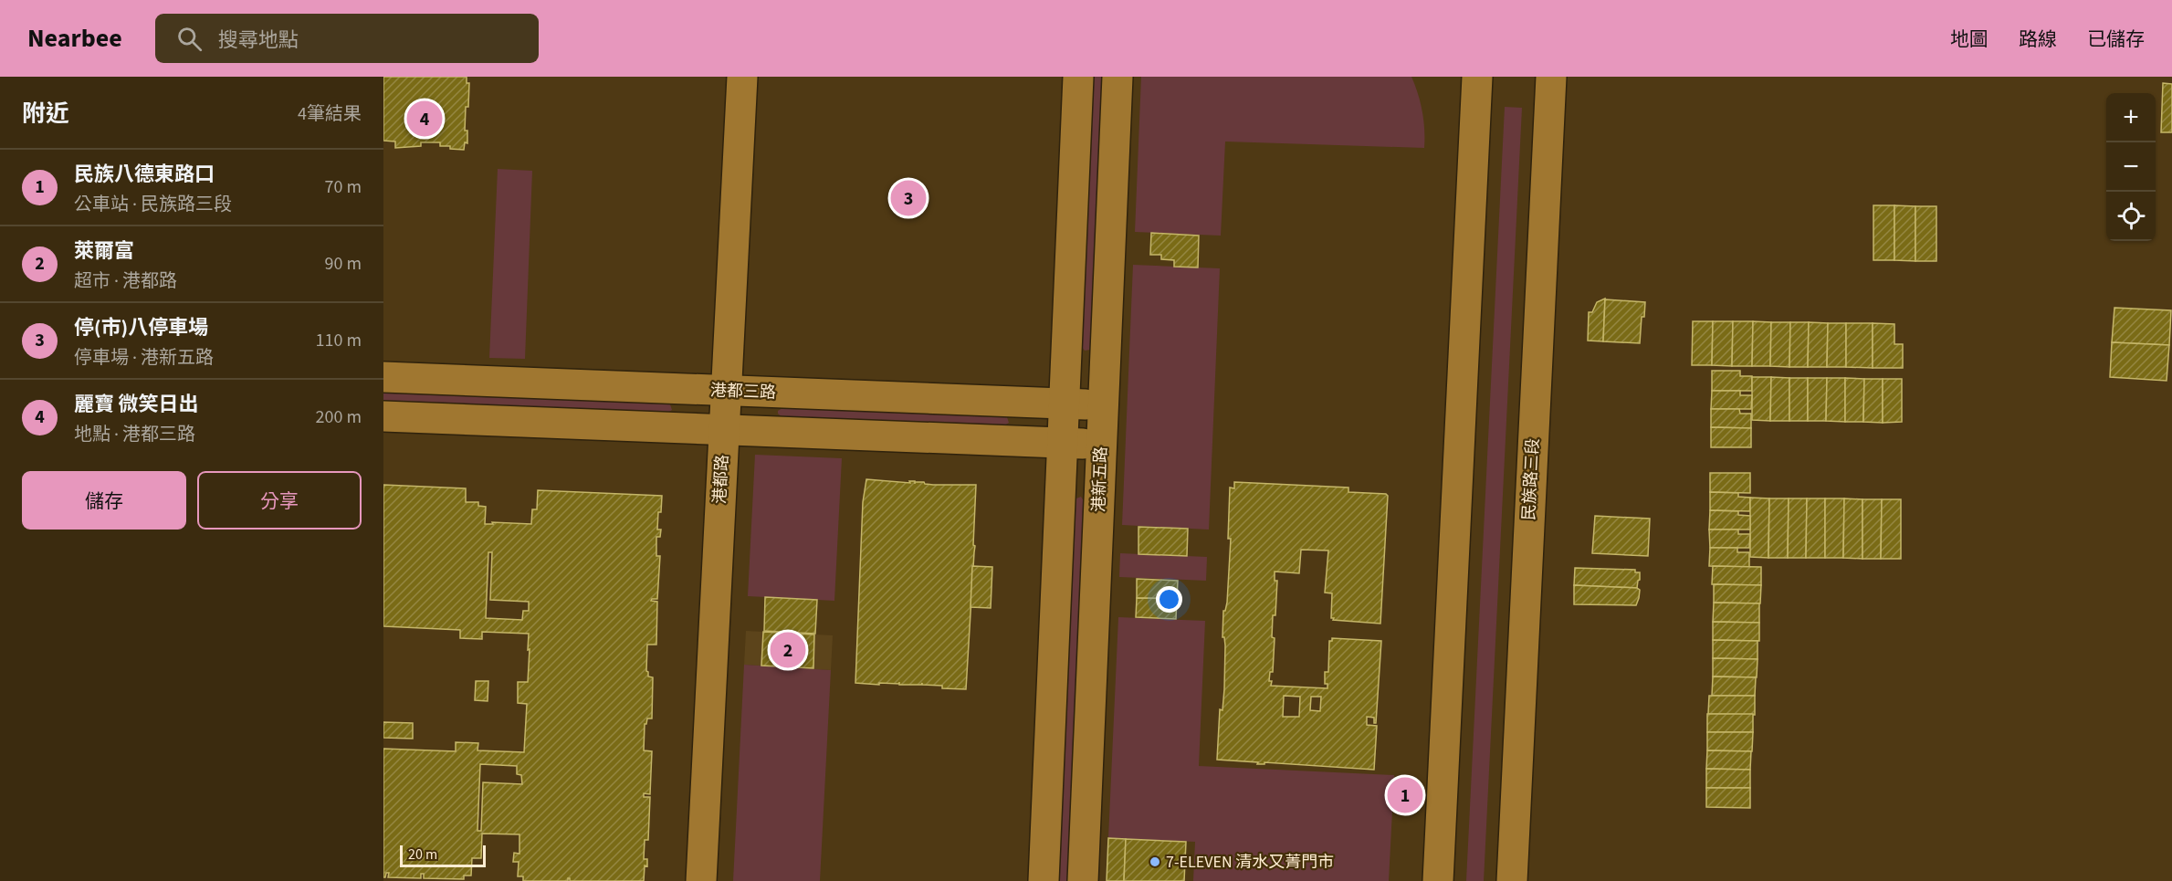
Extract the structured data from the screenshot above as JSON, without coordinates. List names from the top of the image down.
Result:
{
  "streets": {
    "street": [
      "港都三路",
      "港都路",
      "港新五路",
      "民族路三段"
    ]
  },
  "crossings": [
    ["港都三路", "港都路"],
    ["港都三路", "港新五路"]
  ],
  "places": ["7-ELEVEN 清水又菁門市"],
  "scale_bar": "20 m",
  "page": {
    "header": "Nearbee",
    "search": "搜尋地點",
    "nav": ["地圖", "路線", "已儲存"],
    "heading": ["附近", "4筆結果"],
    "map_buttons": ["+", "−"],
    "pins": [
      "4",
      "3",
      "2",
      "1"
    ],
    "list": [
      {
        "mark": "1",
        "name": "民族八德東路口",
        "note": "公車站 · 民族路三段",
        "value": "70 m"
      },
      {
        "mark": "2",
        "name": "萊爾富",
        "note": "超市 · 港都路",
        "value": "90 m"
      },
      {
        "mark": "3",
        "name": "停(市)八停車場",
        "note": "停車場 · 港新五路",
        "value": "110 m"
      },
      {
        "mark": "4",
        "name": "麗寶 微笑日出",
        "note": "地點 · 港都三路",
        "value": "200 m"
      }
    ],
    "buttons": ["儲存", "分享"],
    "scale": "20 m"
  }
}
